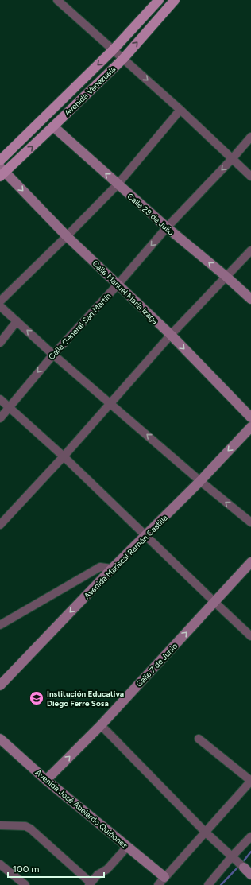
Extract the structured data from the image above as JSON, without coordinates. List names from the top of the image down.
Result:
{
  "streets": {
    "main road": ["Avenida Venezuela"],
    "street": [
      "Calle 28 de Julio",
      "Calle Manuel María Izaga",
      "Calle General San Martín",
      "Avenida Mariscal Ramón Castilla",
      "Calle 7 de Junio",
      "Avenida José Abelardo Quiñones"
    ]
  },
  "crossings": [
    ["Avenida Venezuela", "Calle 28 de Julio"],
    ["Avenida Venezuela", "Calle Manuel María Izaga"],
    ["Calle 28 de Julio", "Calle General San Martín"],
    ["Calle Manuel María Izaga", "Calle General San Martín"],
    ["Calle 7 de Junio", "Avenida José Abelardo Quiñones"]
  ],
  "one_way": ["Calle 28 de Julio", "Calle Manuel María Izaga", "Calle 7 de Junio"],
  "places": {
    "school or university": ["Institución Educativa Diego Ferre Sosa"]
  },
  "scale_bar": "100 m"
}
